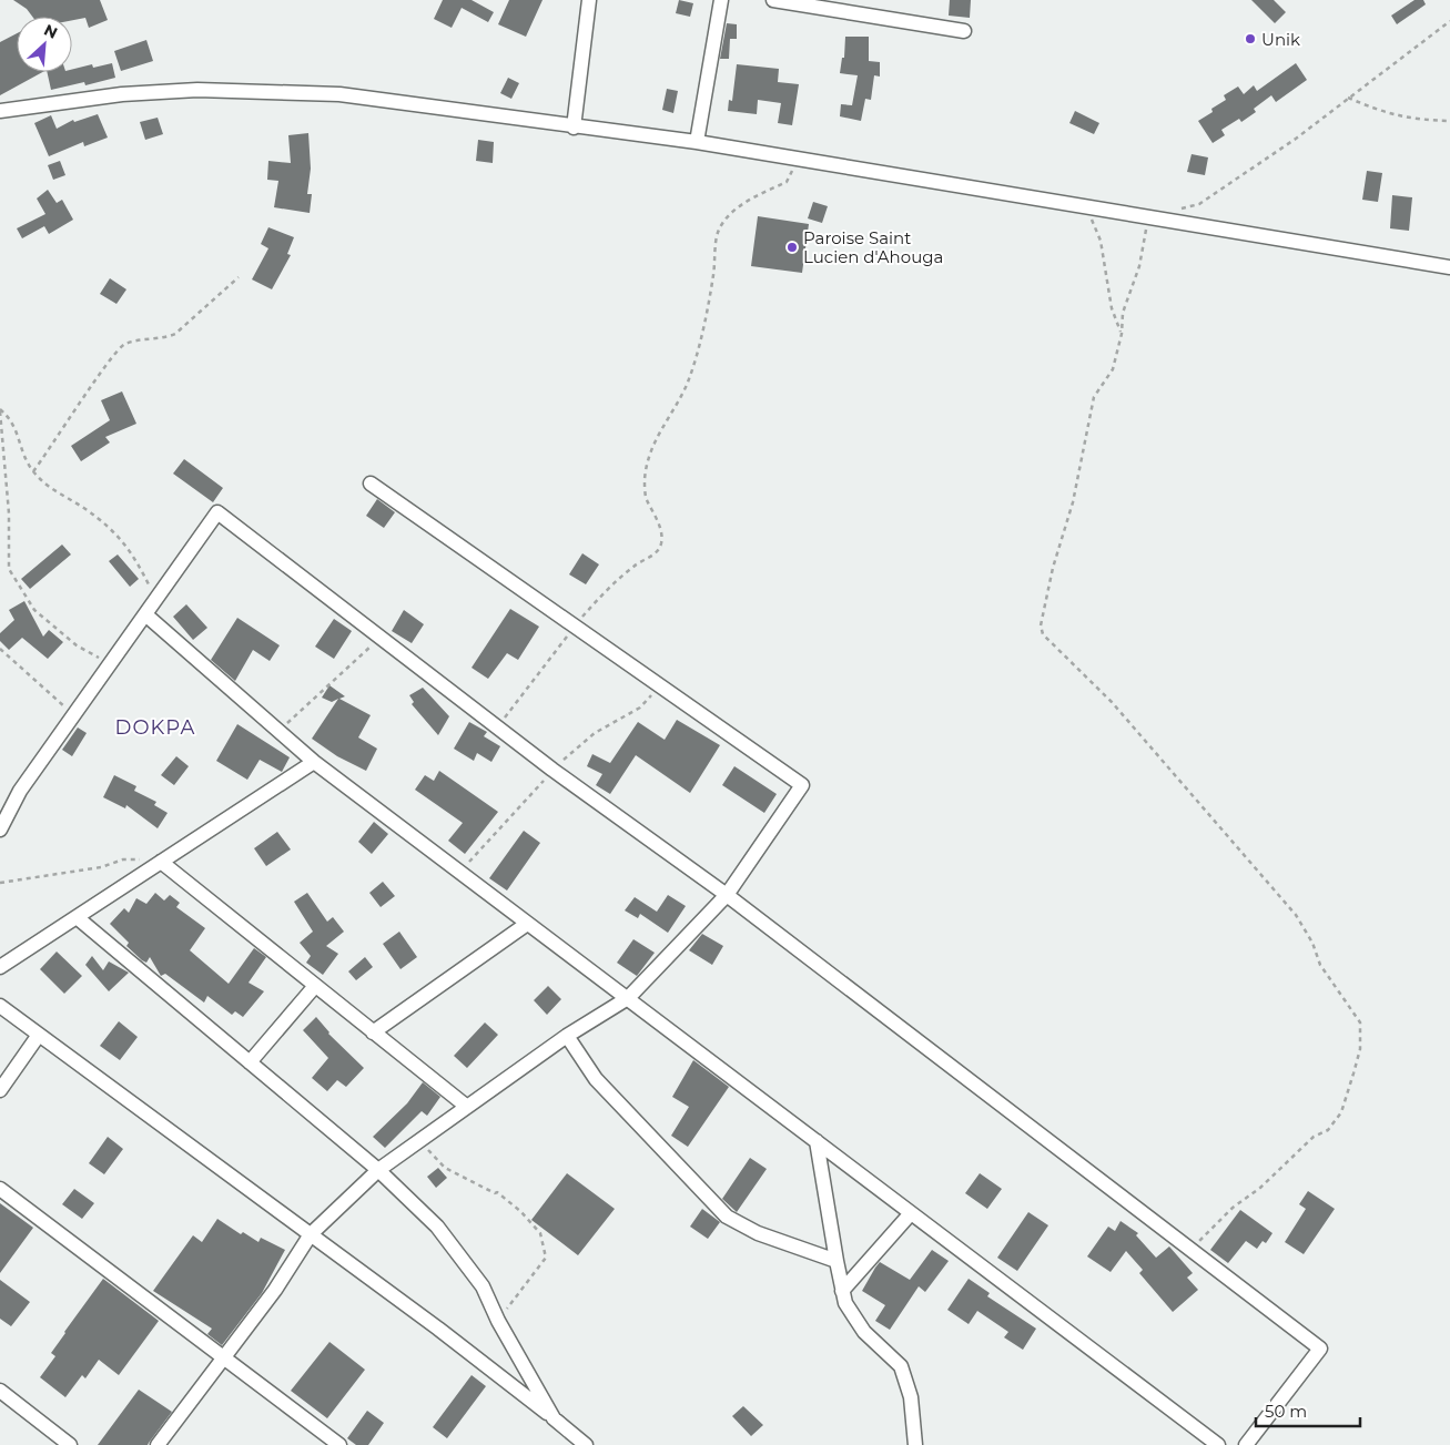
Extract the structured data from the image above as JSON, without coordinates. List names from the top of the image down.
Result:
{
  "districts": ["DOKPA"],
  "places": ["Unik", "Paroise Saint Lucien d'Ahouga"],
  "scale_bar": "50 m",
  "north": "top right"
}
